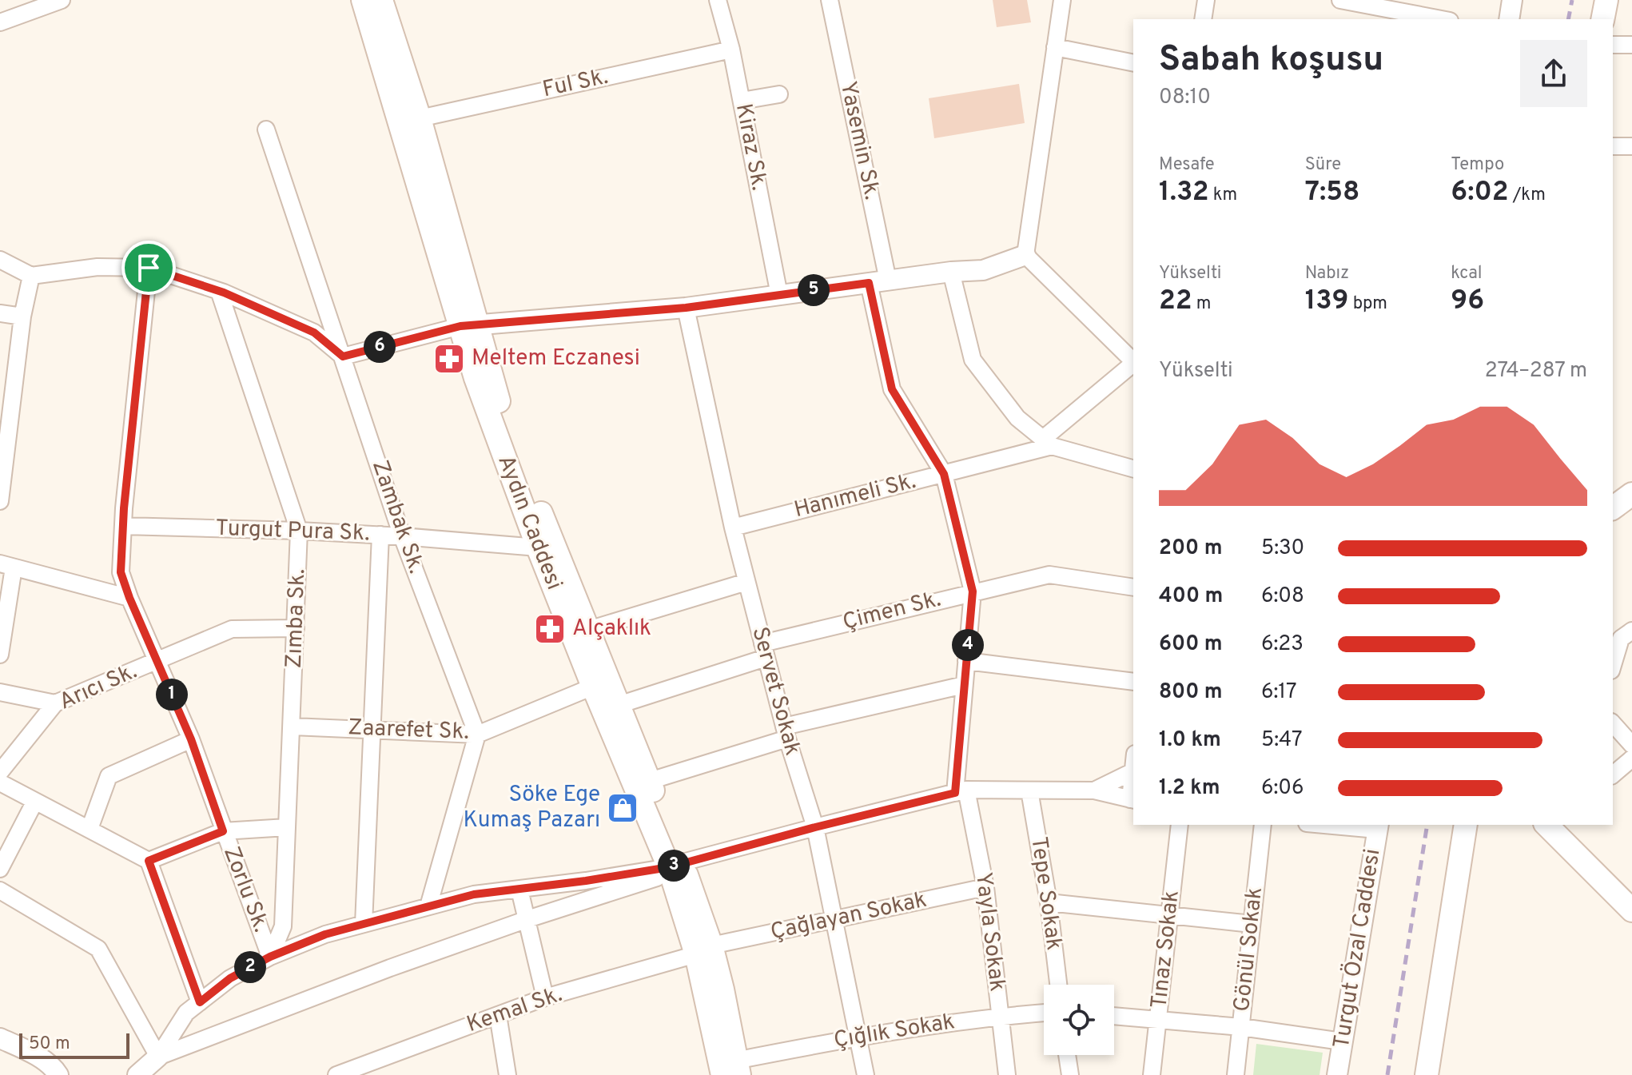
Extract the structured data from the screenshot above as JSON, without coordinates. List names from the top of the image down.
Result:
{
  "streets": {
    "main road": ["Aydın Caddesi"],
    "street": [
      "Ful Sk.",
      "Yasemin Sk.",
      "Kiraz Sk.",
      "Hanımeli Sk.",
      "Zambak Sk.",
      "Turgut Pura Sk.",
      "Çimen Sk.",
      "Zımba Sk.",
      "Arıcı Sk.",
      "Servet Sokak",
      "Zaarefet Sk.",
      "Zorlu Sk.",
      "Tepe Sokak",
      "Çağlayan Sokak",
      "Yayla Sokak",
      "Turgut Özal Caddesi",
      "Tınaz Sokak",
      "Gönül Sokak",
      "Kemal Sk.",
      "Çığlık Sokak"
    ]
  },
  "crossings": [
    ["Ful Sk.", "Kiraz Sk."],
    ["Ful Sk.", "Aydın Caddesi"],
    ["Hanımeli Sk.", "Servet Sokak"],
    ["Hanımeli Sk.", "Yayla Sokak"],
    ["Zambak Sk.", "Turgut Pura Sk."],
    ["Zambak Sk.", "Zaarefet Sk."],
    ["Aydın Caddesi", "Turgut Pura Sk."],
    ["Aydın Caddesi", "Çimen Sk."],
    ["Aydın Caddesi", "Zaarefet Sk."],
    ["Aydın Caddesi", "Çağlayan Sokak"],
    ["Aydın Caddesi", "Kemal Sk."],
    ["Aydın Caddesi", "Çığlık Sokak"],
    ["Turgut Pura Sk.", "Zımba Sk."],
    ["Turgut Pura Sk.", "Zorlu Sk."],
    ["Çimen Sk.", "Servet Sokak"],
    ["Çimen Sk.", "Yayla Sokak"],
    ["Zımba Sk.", "Arıcı Sk."],
    ["Zımba Sk.", "Zaarefet Sk."],
    ["Zımba Sk.", "Zorlu Sk."],
    ["Arıcı Sk.", "Zorlu Sk."],
    ["Servet Sokak", "Çağlayan Sokak"],
    ["Servet Sokak", "Çığlık Sokak"],
    ["Çağlayan Sokak", "Yayla Sokak"],
    ["Çağlayan Sokak", "Kemal Sk."],
    ["Yayla Sokak", "Çığlık Sokak"]
  ],
  "places": {
    "pharmacy": ["Meltem Eczanesi", "Alçaklık"],
    "shop": ["Söke Ege Kumaş Pazarı"]
  },
  "scale_bar": "50 m",
  "page": {
    "heading": ["Sabah koşusu", "08:10"],
    "stats": [
      ["Mesafe", "1.32 km"],
      ["Süre", "7:58"],
      ["Tempo", "6:02 /km"],
      ["Yükselti", "22 m"],
      ["Nabız", "139 bpm"],
      ["kcal", "96"]
    ],
    "pins": [
      "5",
      "6",
      "4",
      "1",
      "3",
      "2"
    ],
    "chart": ["Yükselti", "274–287 m"],
    "list": [
      {
        "name": "200 m",
        "note": "5:30"
      },
      {
        "name": "400 m",
        "note": "6:08"
      },
      {
        "name": "600 m",
        "note": "6:23"
      },
      {
        "name": "800 m",
        "note": "6:17"
      },
      {
        "name": "1.0 km",
        "note": "5:47"
      },
      {
        "name": "1.2 km",
        "note": "6:06"
      }
    ],
    "scale": "50 m"
  }
}
